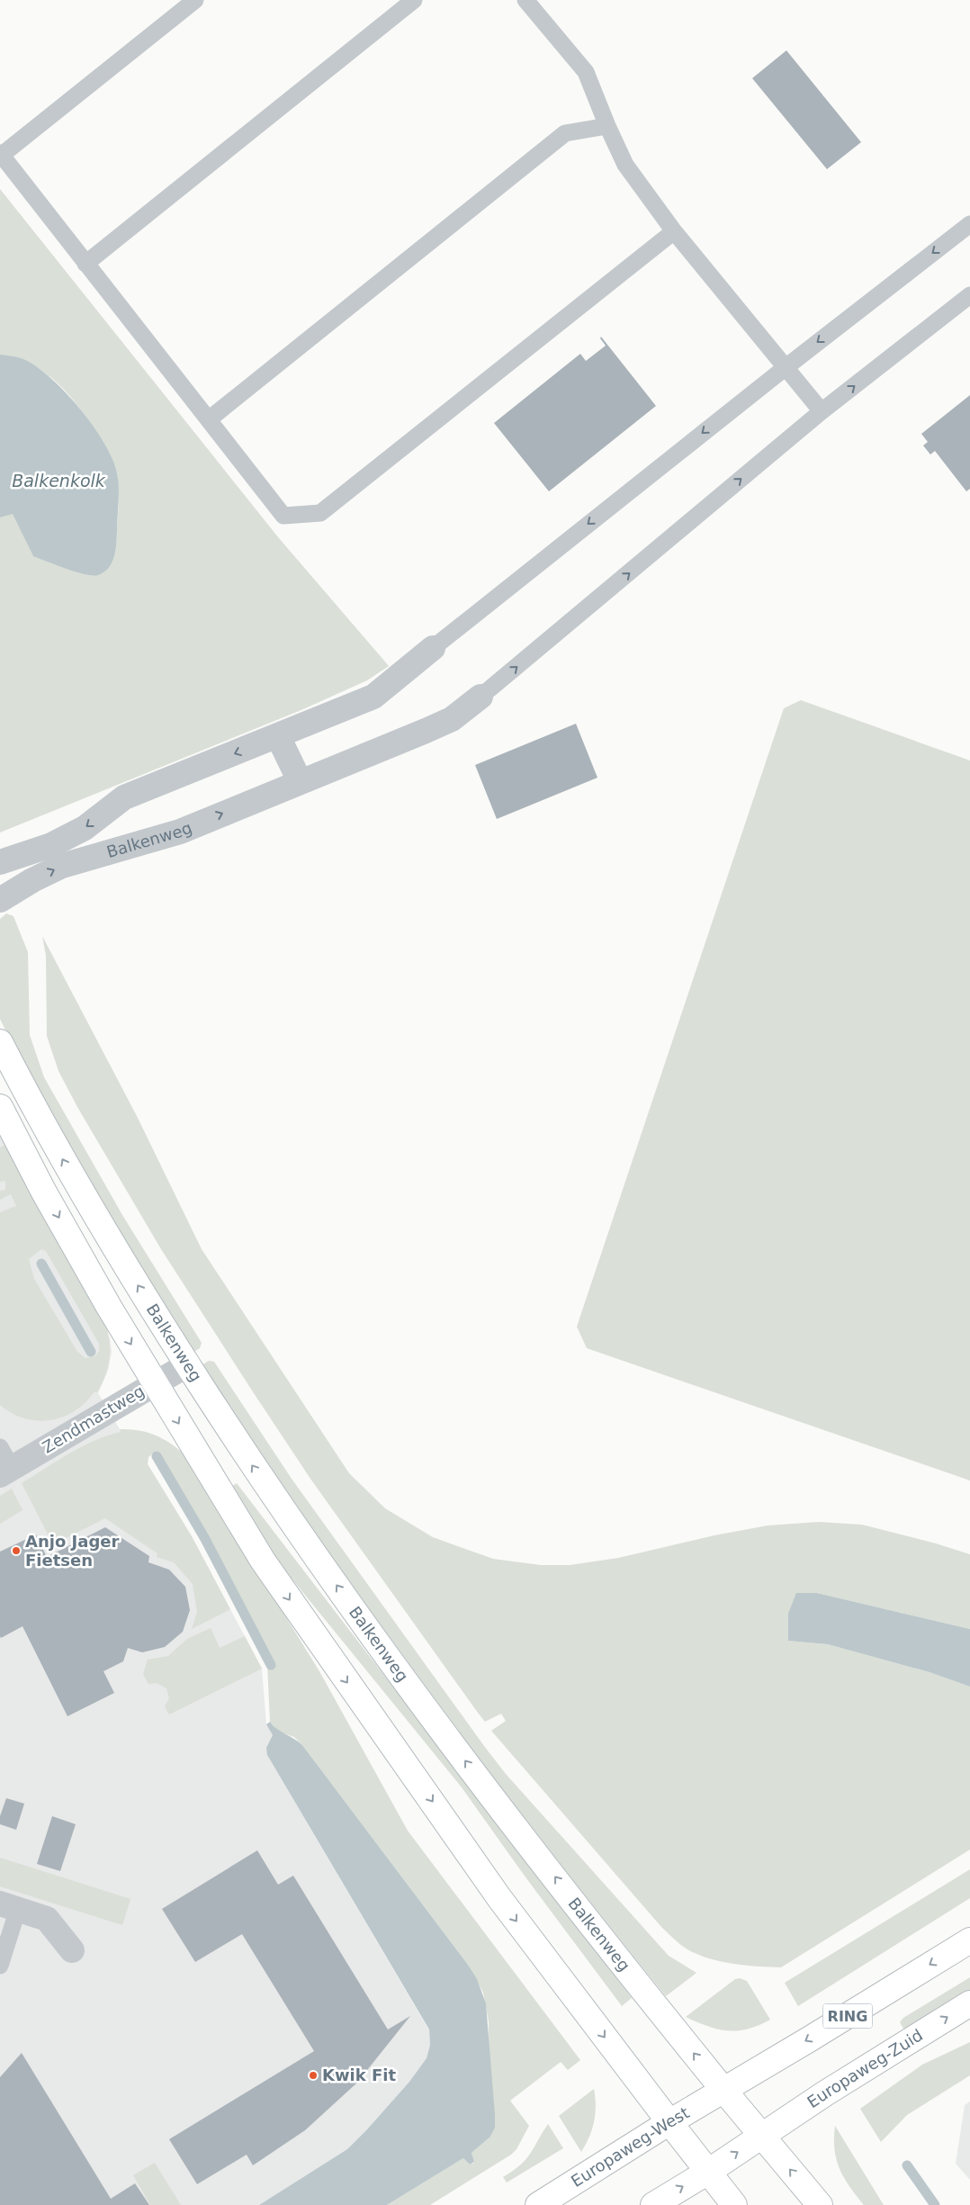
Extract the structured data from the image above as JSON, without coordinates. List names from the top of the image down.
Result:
{
  "streets": {
    "main road": [
      "Balkenweg",
      "RING",
      "Europaweg-Zuid",
      "Europaweg-West"
    ],
    "street": ["Zendmastweg"]
  },
  "crossings": [
    ["Balkenweg", "Zendmastweg"],
    ["Balkenweg", "RING"],
    ["Balkenweg", "Europaweg-Zuid"],
    ["Balkenweg", "Europaweg-West"],
    ["RING", "Europaweg-West"]
  ],
  "water": ["Balkenkolk"],
  "places": ["Anjo Jager Fietsen", "Kwik Fit"]
}
